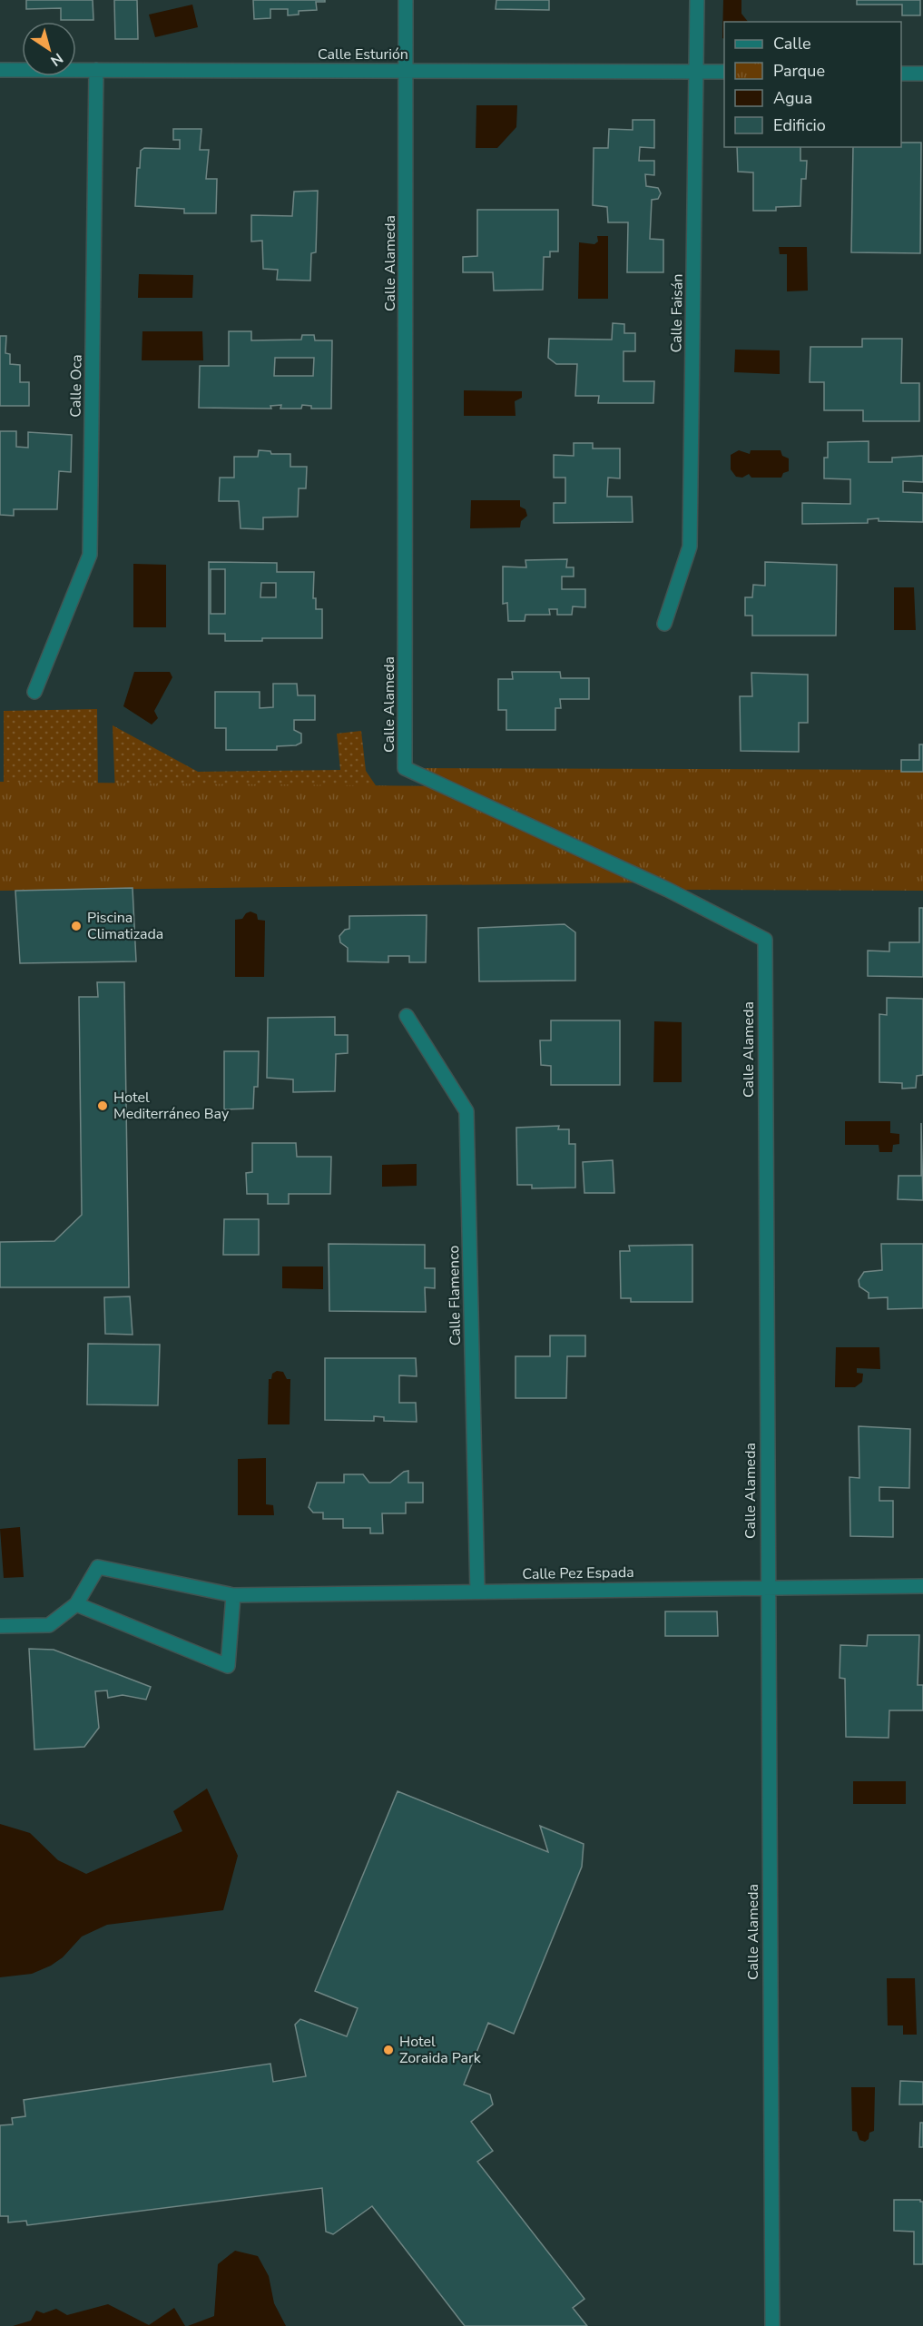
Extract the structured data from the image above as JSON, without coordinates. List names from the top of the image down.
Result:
{
  "streets": {
    "street": [
      "Calle Esturión",
      "Calle Alameda",
      "Calle Faisán",
      "Calle Oca",
      "Calle Flamenco",
      "Calle Pez Espada"
    ]
  },
  "crossings": [
    ["Calle Esturión", "Calle Alameda"],
    ["Calle Esturión", "Calle Faisán"],
    ["Calle Esturión", "Calle Oca"],
    ["Calle Alameda", "Calle Pez Espada"],
    ["Calle Flamenco", "Calle Pez Espada"]
  ],
  "places": ["Piscina Climatizada", "Hotel Mediterráneo Bay", "Hotel Zoraida Park"],
  "legend": [
    "Calle",
    "Parque",
    "Agua",
    "Edificio"
  ],
  "north": "bottom right"
}
